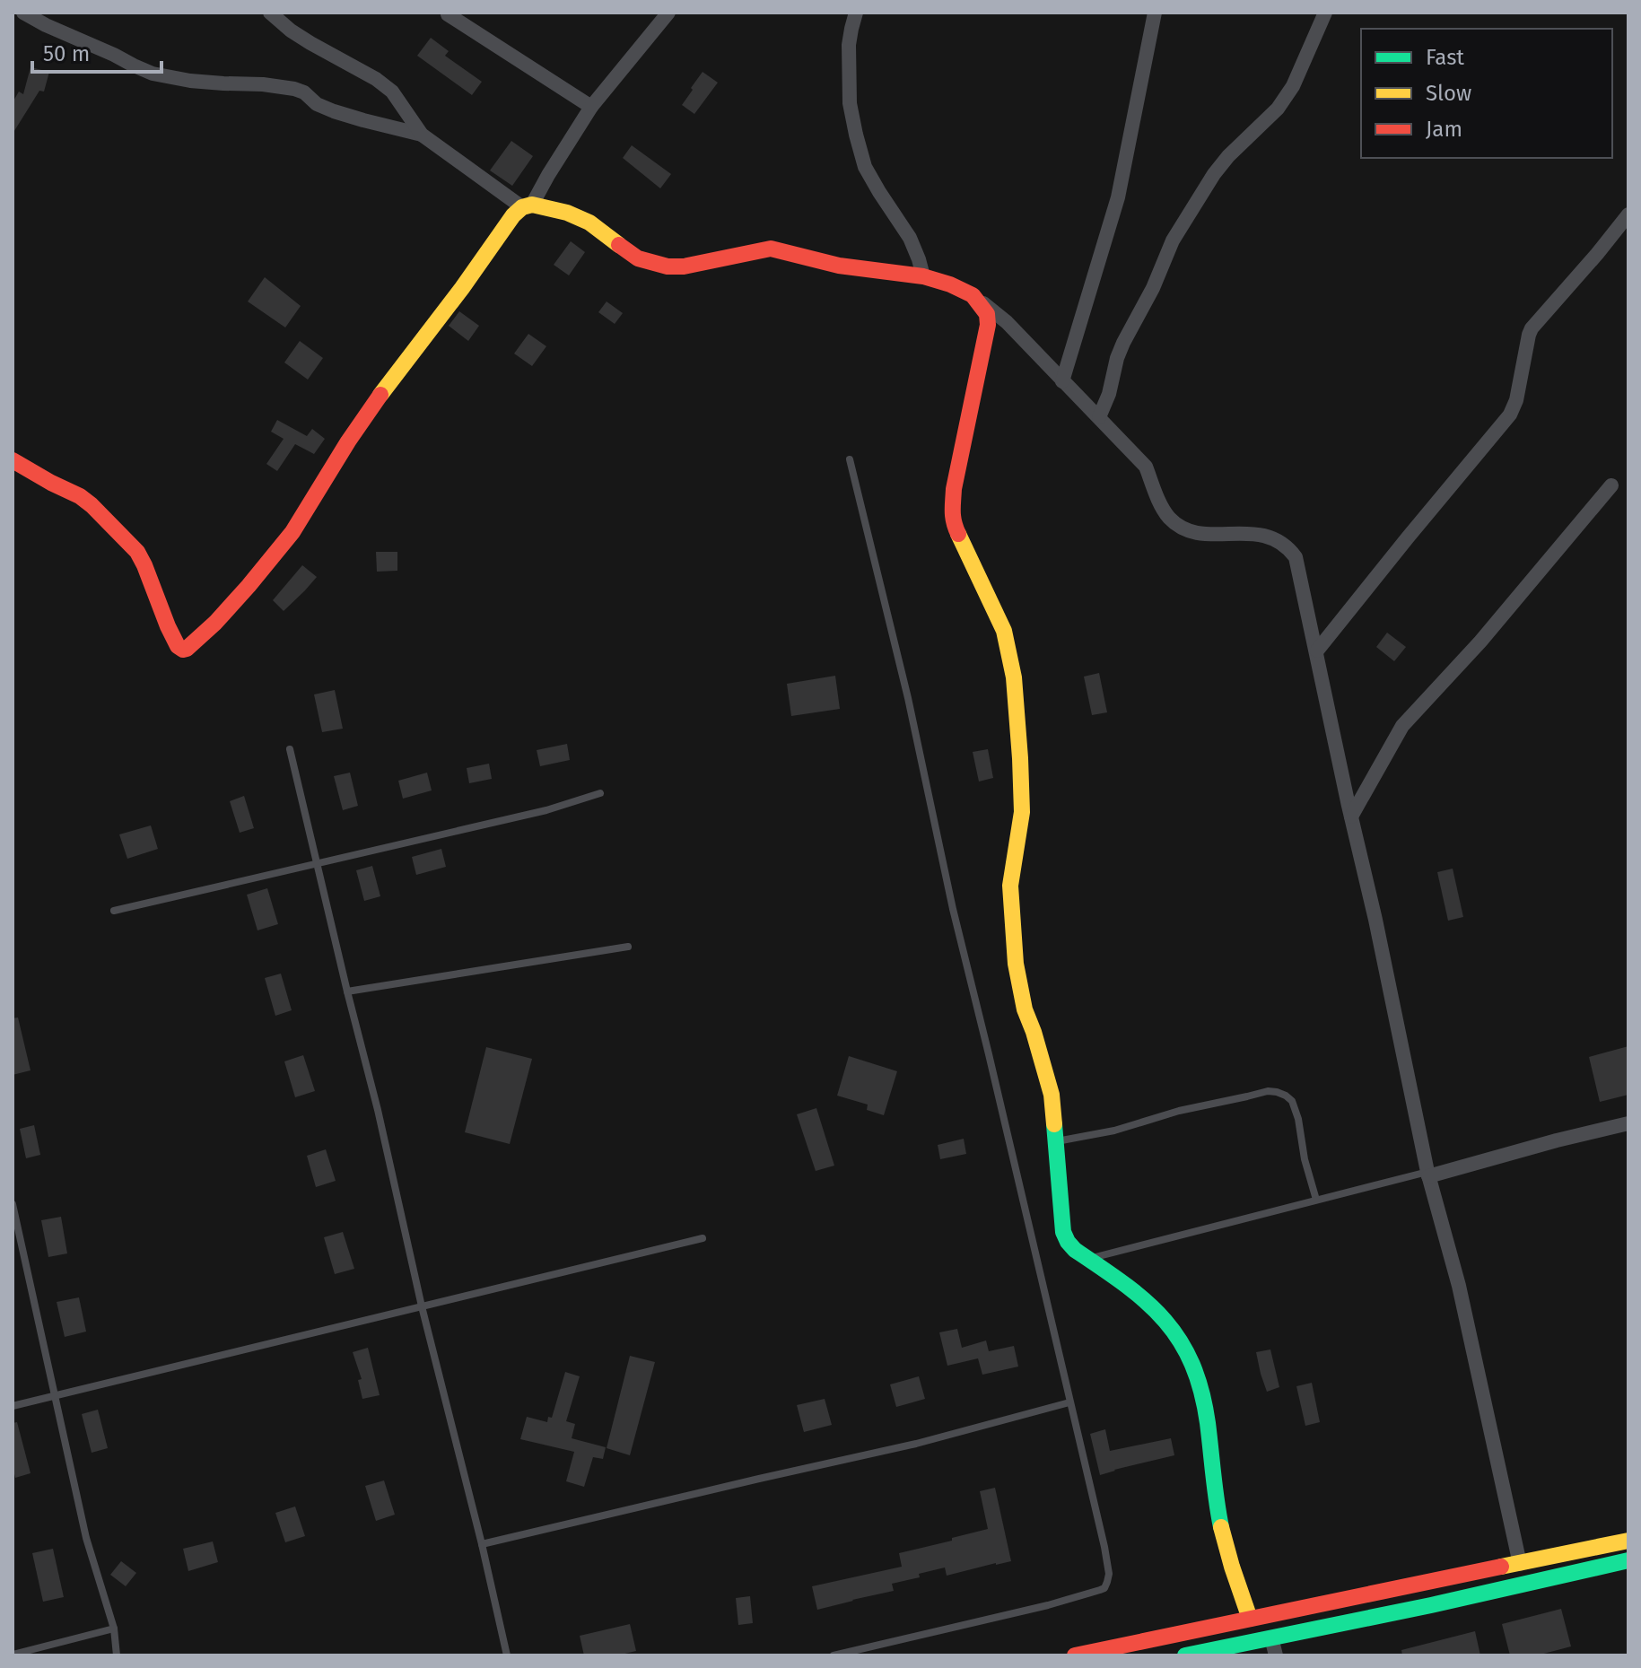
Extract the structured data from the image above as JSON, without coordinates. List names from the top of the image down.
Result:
{
  "legend": ["Fast", "Slow", "Jam"],
  "scale_bar": "50 m"
}
